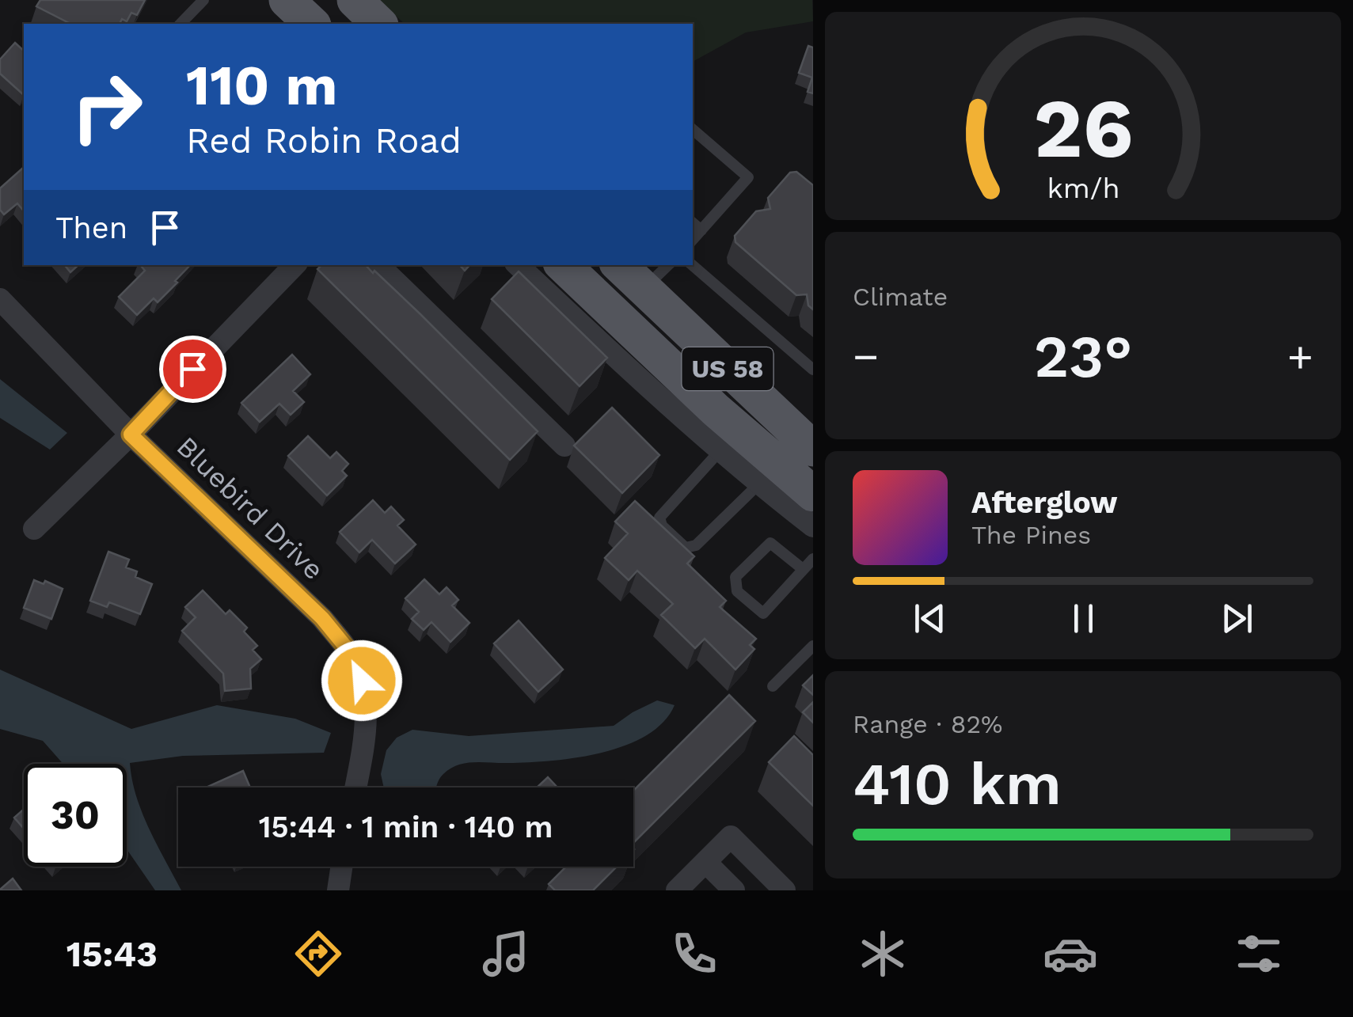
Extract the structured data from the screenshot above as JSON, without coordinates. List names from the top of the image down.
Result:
{
  "streets": {
    "main road": ["US 58"],
    "street": ["Bluebird Drive"]
  },
  "page": {
    "turn": ["110 m", "Red Robin Road"],
    "then": "Then",
    "tile": [
      "Climate",
      ["Range · 82%", "410 km"]
    ],
    "heat": ["−", "23°", "+"],
    "song": ["Afterglow", "The Pines"],
    "limit": "30",
    "trip": "15:44 · 1 min · 140 m",
    "tabs": "15:43",
    "gauge": ["26", "km/h"]
  }
}
